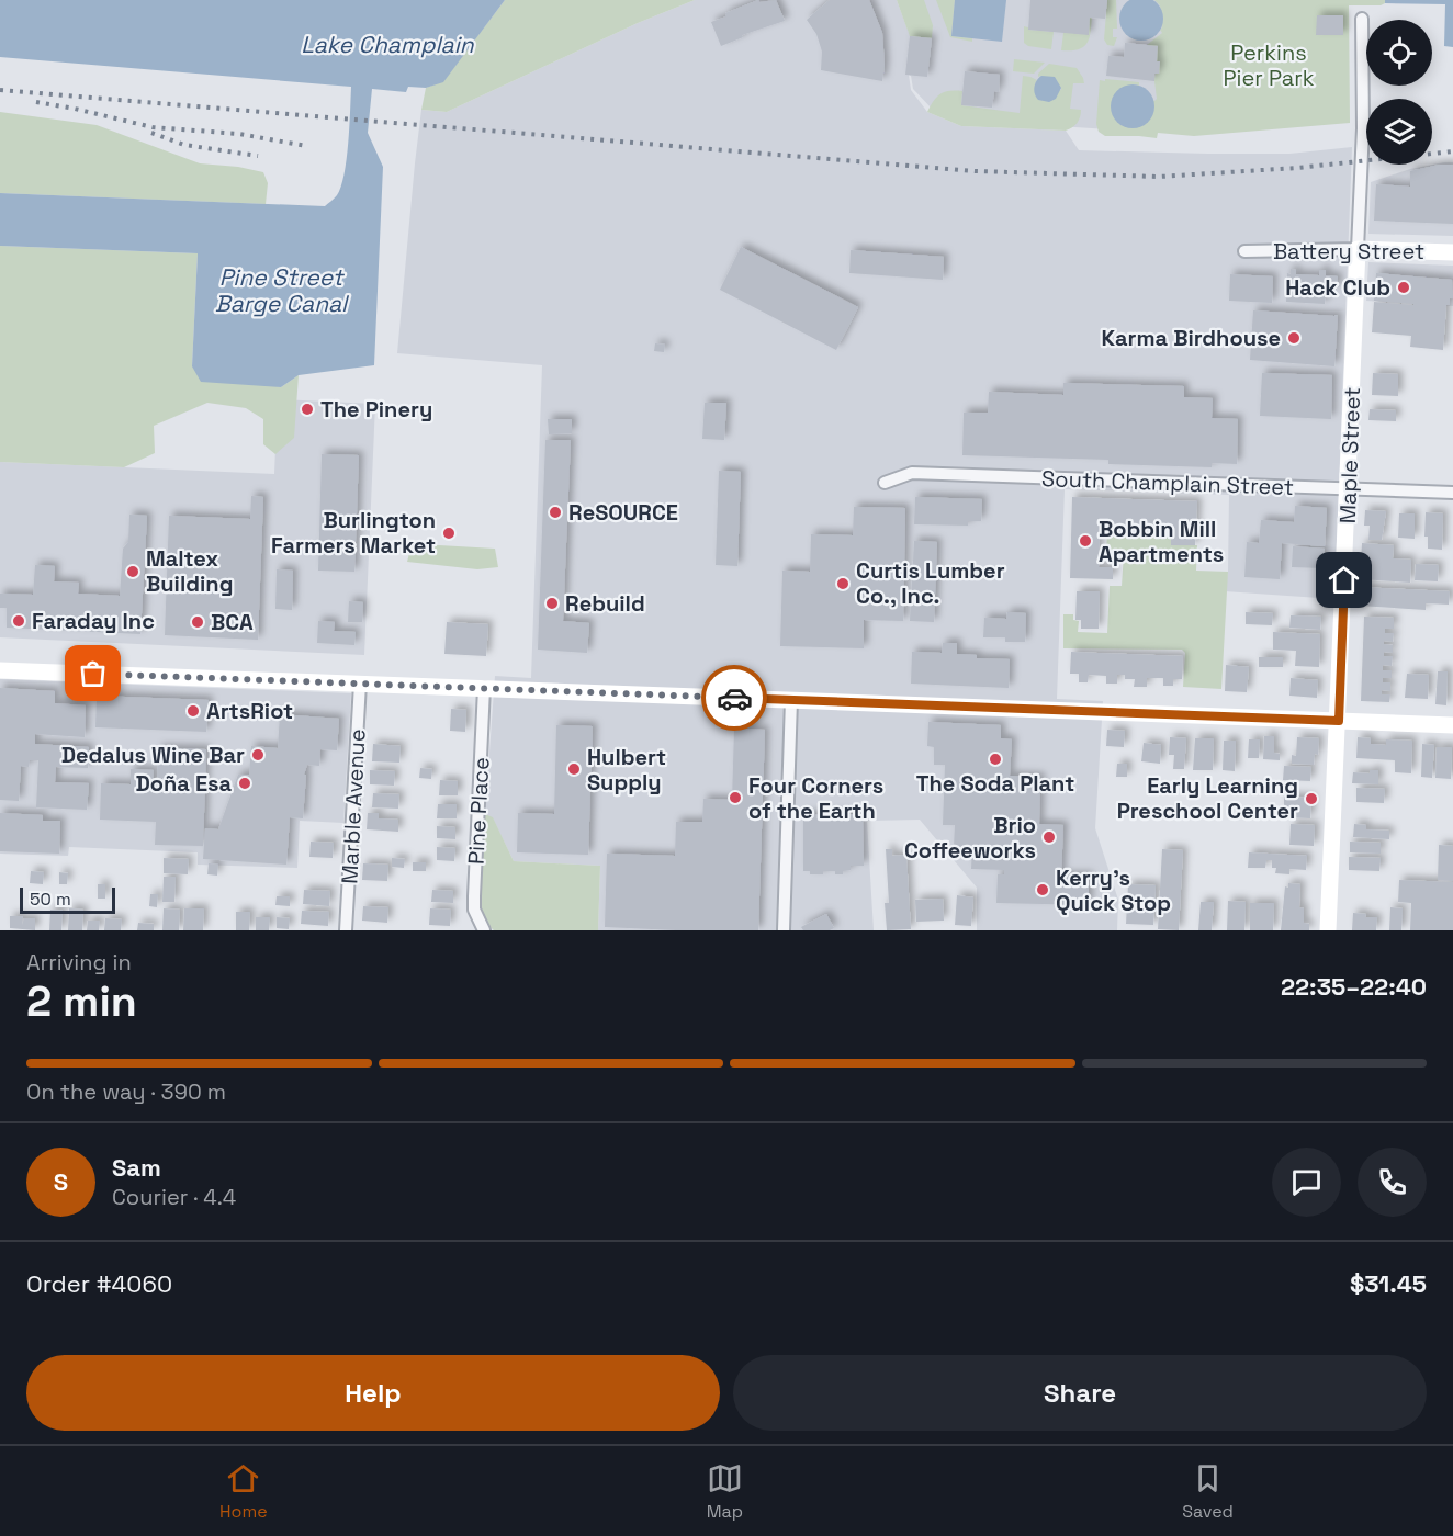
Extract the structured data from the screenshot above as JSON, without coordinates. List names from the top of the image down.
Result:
{
  "streets": {
    "main road": ["Battery Street", "Maple Street"],
    "street": ["South Champlain Street", "Marble Avenue", "Pine Place"]
  },
  "crossings": [
    ["Battery Street", "Maple Street"],
    ["Maple Street", "South Champlain Street"]
  ],
  "water": ["Lake Champlain", "Pine Street Barge Canal"],
  "parks": ["Perkins Pier Park"],
  "places": [
    "Hack Club",
    "Karma Birdhouse",
    "The Pinery",
    "ReSOURCE",
    "Burlington Farmers Market",
    "Bobbin Mill Apartments",
    "Maltex Building",
    "Curtis Lumber Co., Inc.",
    "Rebuild",
    "Faraday Inc",
    "BCA",
    "ArtsRiot",
    "Dedalus Wine Bar",
    "The Soda Plant",
    "Hulbert Supply",
    "Doña Esa",
    "Four Corners of the Earth",
    "Early Learning Preschool Center",
    "Brio Coffeeworks",
    "Kerry's Quick Stop"
  ],
  "scale_bar": "50 m",
  "page": {
    "scale": "50 m",
    "heading": ["2 min", "Arriving in", "22:35–22:40"],
    "panel": [
      "Sam",
      "Courier · 4.4",
      "Order #4060",
      "$31.45"
    ],
    "bar": "On the way · 390 m",
    "round": "S",
    "buttons": ["Help", "Share"],
    "tabs": ["Home", "Map", "Saved"]
  }
}
